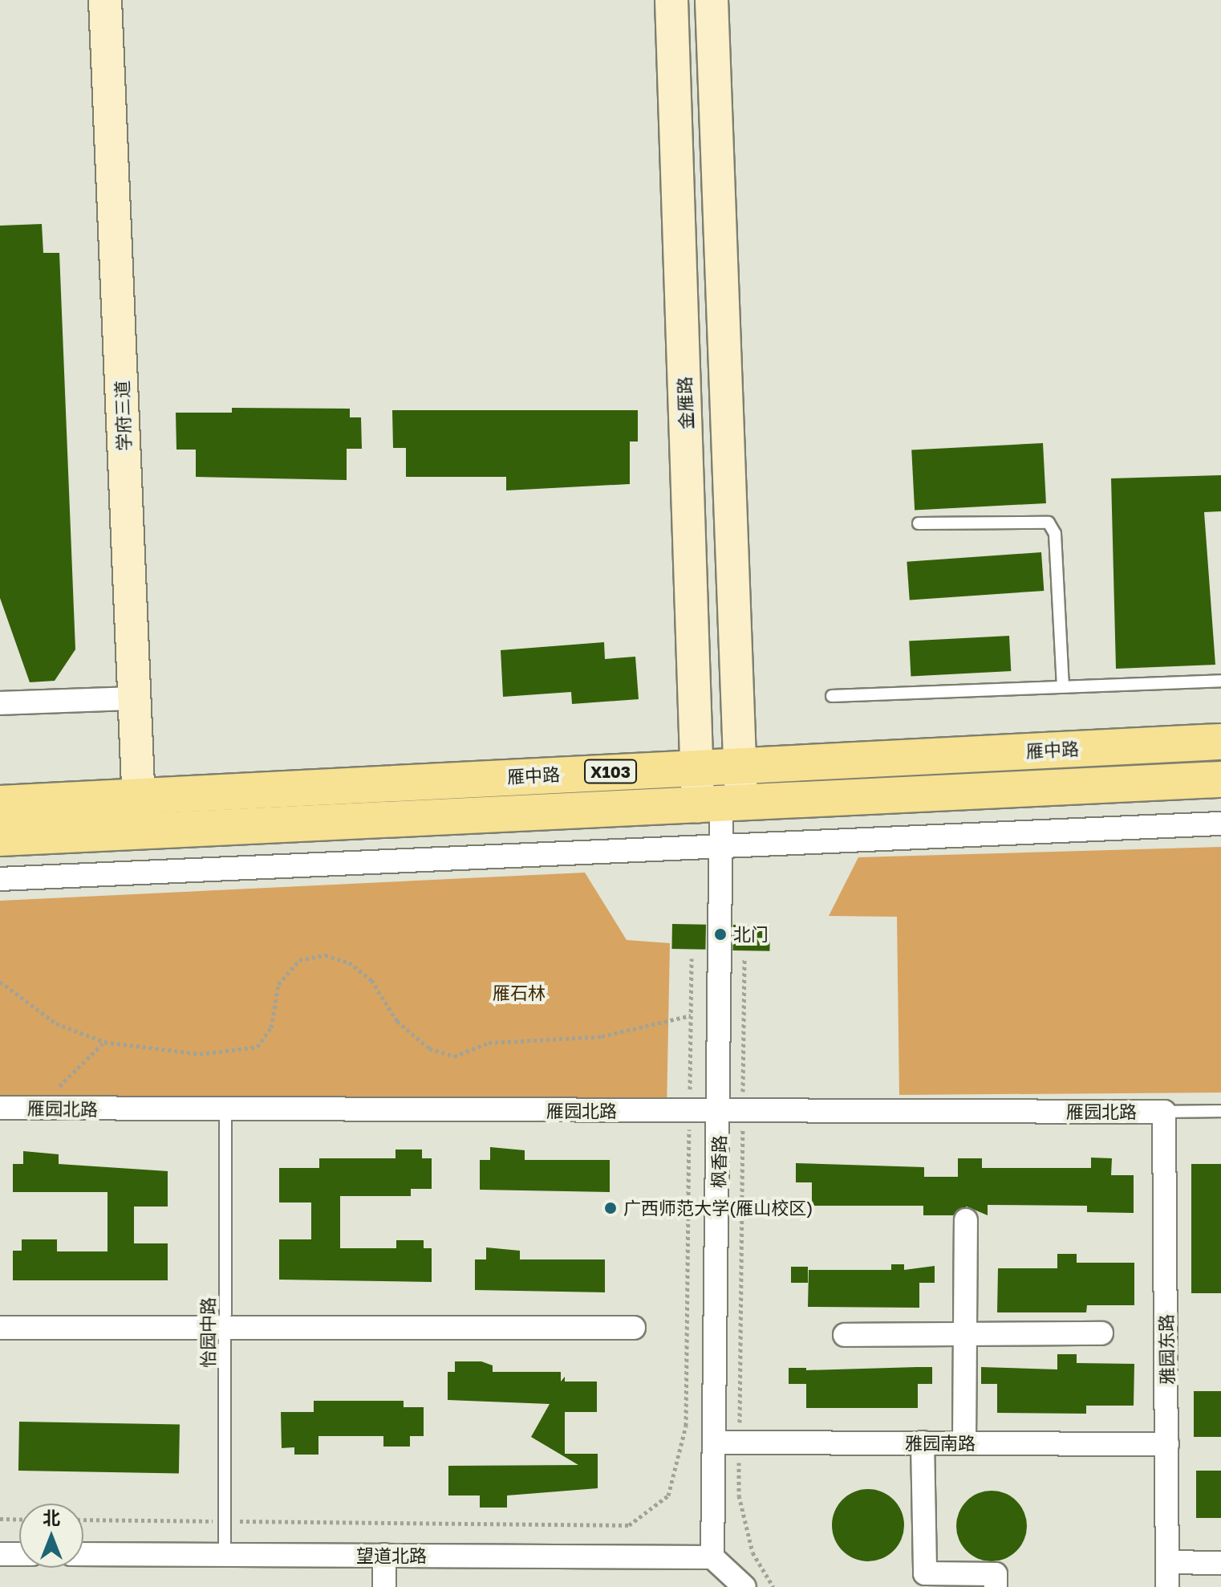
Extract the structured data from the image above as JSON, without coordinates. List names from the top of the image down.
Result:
{
  "streets": {
    "main road": ["雁中路", "X103"],
    "street": [
      "金雁路",
      "学府三道",
      "雁园北路",
      "枫香路",
      "雅园东路",
      "雅园南路",
      "望道北路"
    ],
    "lane": ["怡园中路"]
  },
  "crossings": [
    ["金雁路", "雁中路"],
    ["金雁路", "X103"],
    ["金雁路", "枫香路"],
    ["学府三道", "雁中路"],
    ["学府三道", "X103"],
    ["X103", "枫香路"],
    ["雁园北路", "枫香路"],
    ["雁园北路", "怡园中路"],
    ["雁园北路", "雅园东路"],
    ["枫香路", "雅园南路"],
    ["枫香路", "望道北路"],
    ["怡园中路", "望道北路"],
    ["雅园东路", "雅园南路"]
  ],
  "parks": ["雁石林"],
  "places": ["北门", "广西师范大学(雁山校区)"],
  "north": "top"
}
